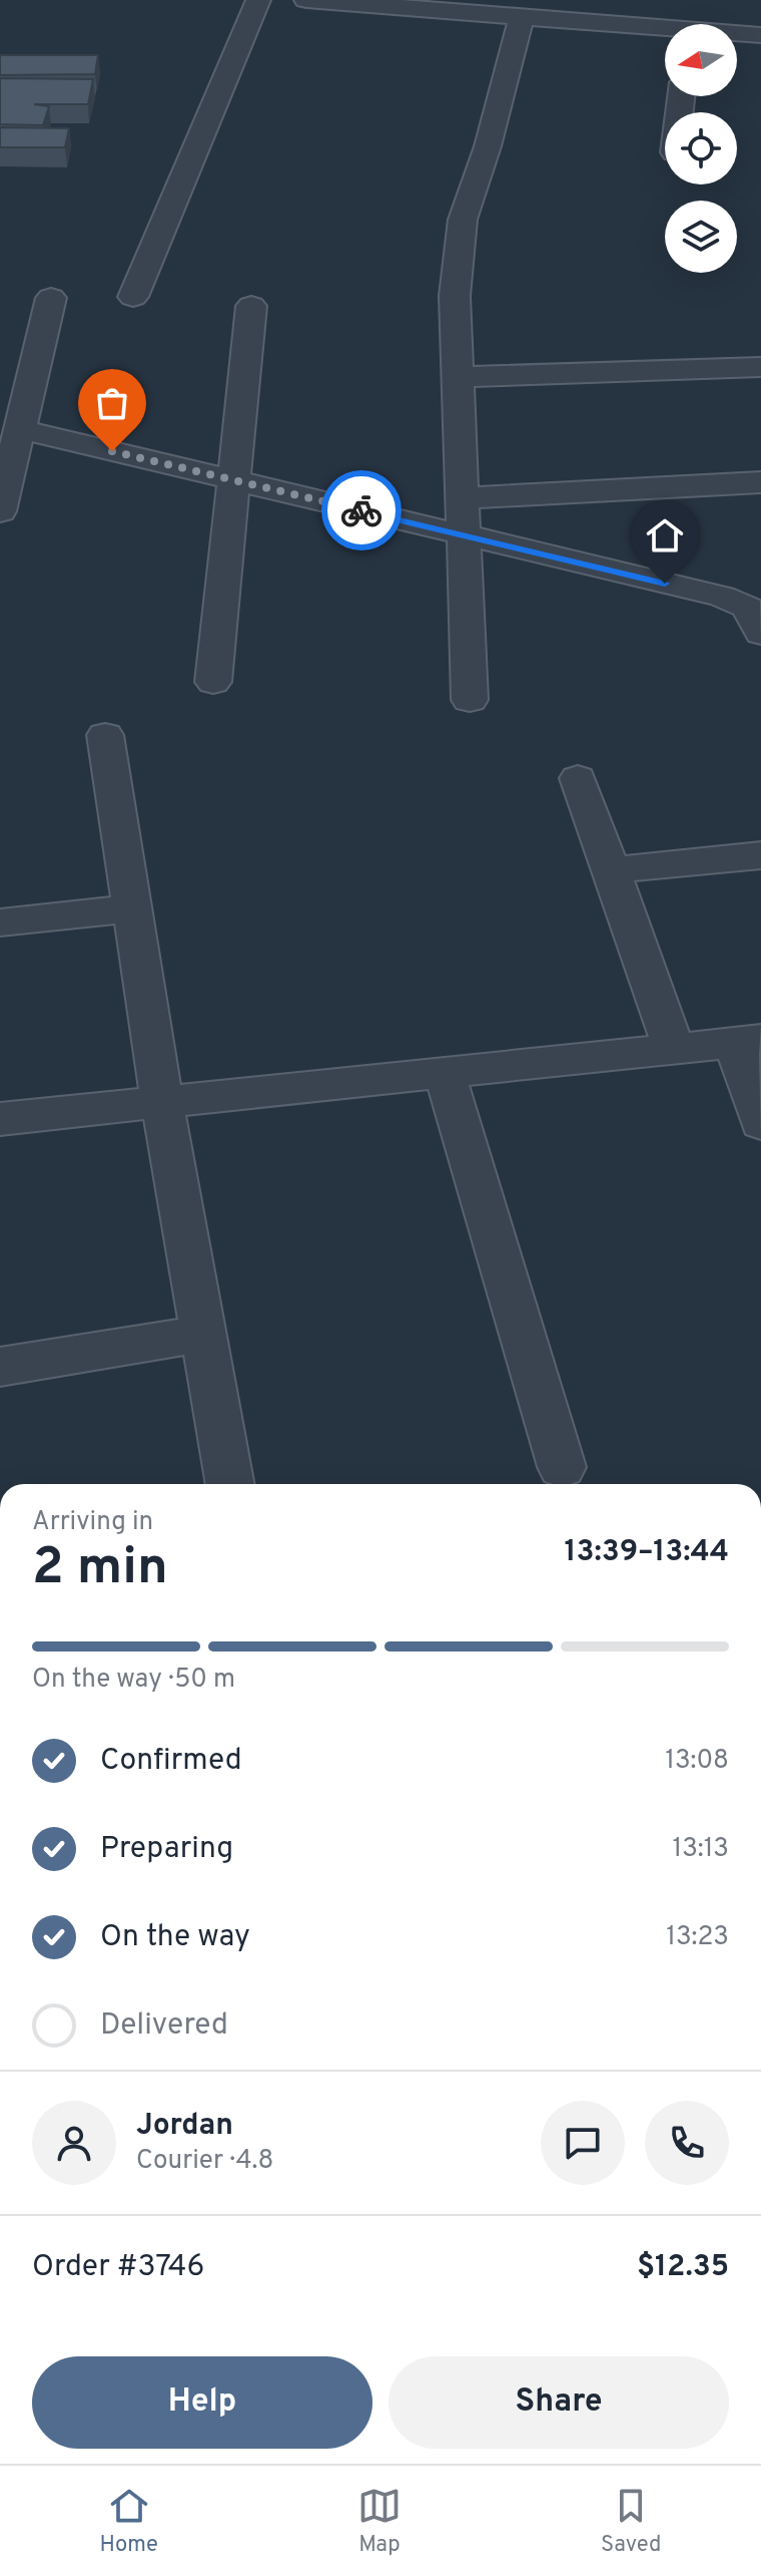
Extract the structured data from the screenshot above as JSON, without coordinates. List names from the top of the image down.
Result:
{
  "north": "left",
  "page": {
    "heading": ["2 min", "Arriving in", "13:39–13:44"],
    "panel": [
      "Jordan",
      "Courier · 4.8",
      "Order #3746",
      "$12.35"
    ],
    "bar": "On the way · 50 m",
    "list": [
      ["Confirmed", "13:08"],
      ["Preparing", "13:13"],
      ["On the way", "13:23"],
      "Delivered"
    ],
    "buttons": ["Help", "Share"],
    "tabs": ["Home", "Map", "Saved"]
  }
}
